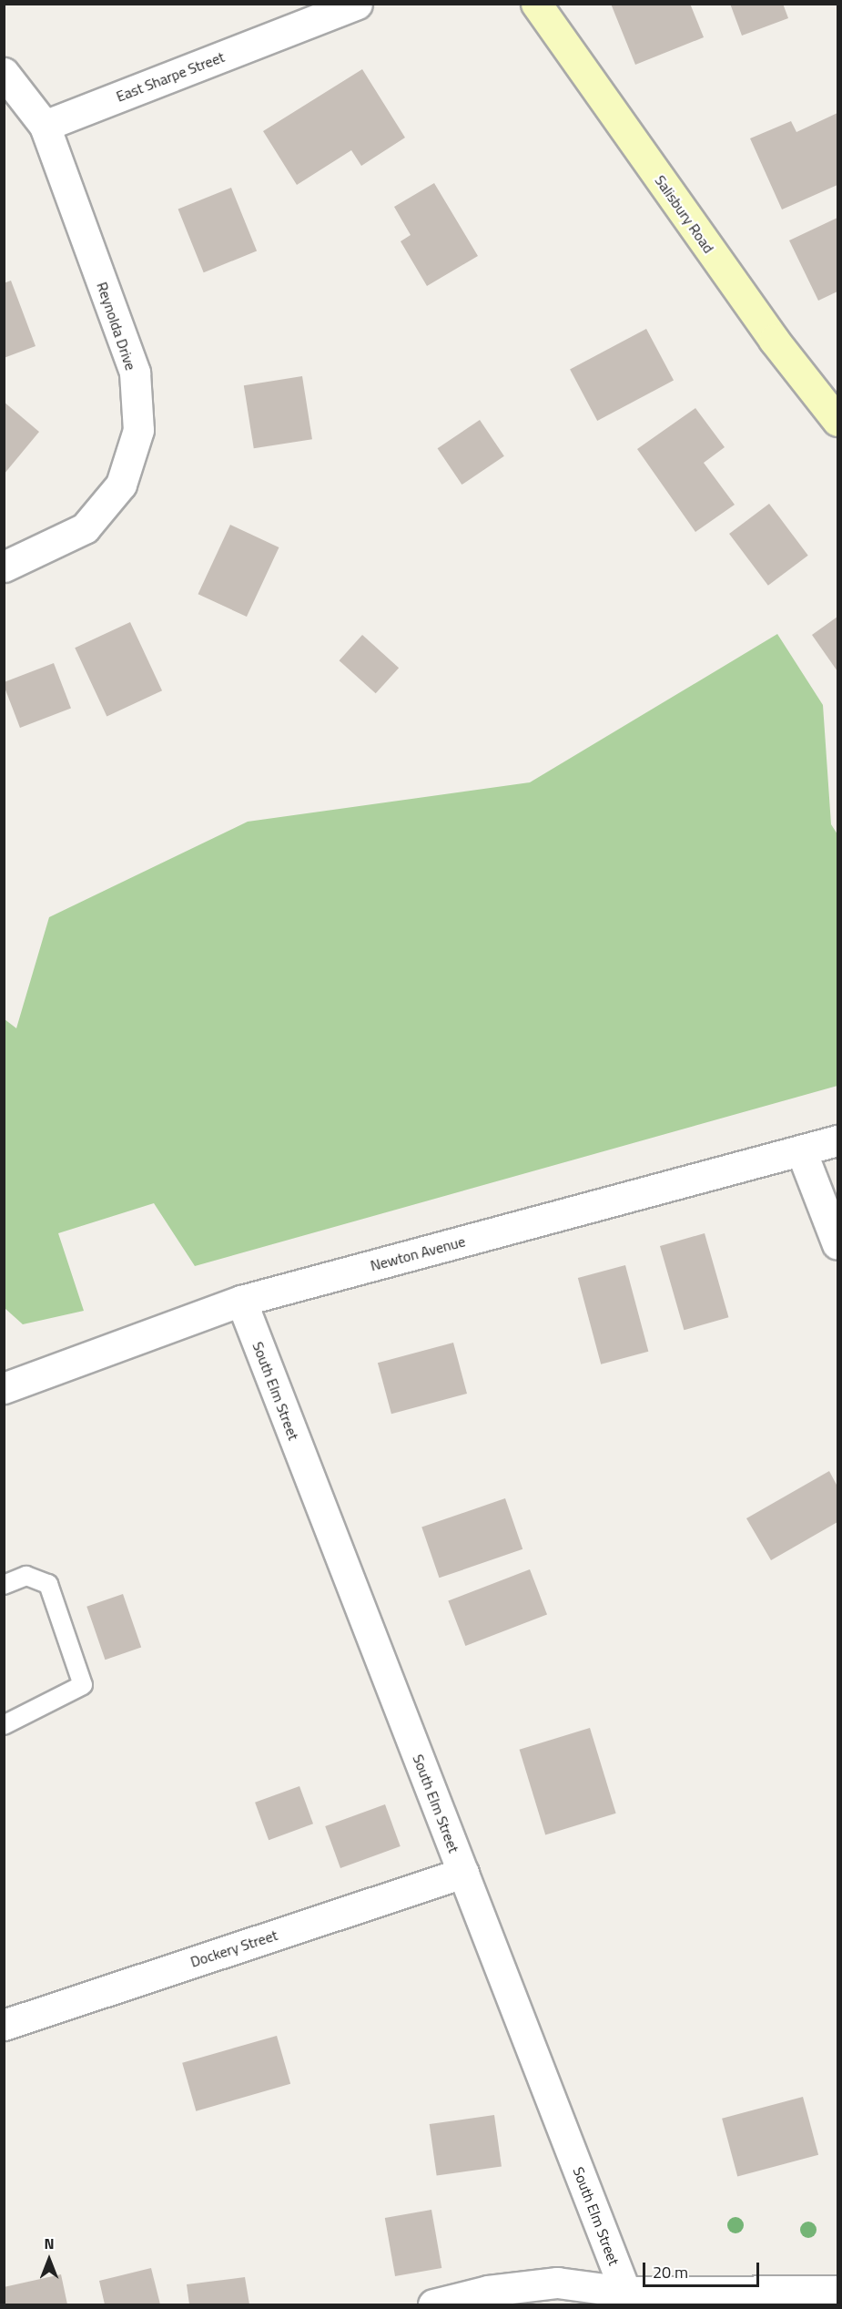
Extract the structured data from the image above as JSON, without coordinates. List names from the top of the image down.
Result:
{
  "streets": {
    "street": [
      "East Sharpe Street",
      "Salisbury Road",
      "Reynolda Drive",
      "Newton Avenue",
      "South Elm Street",
      "Dockery Street"
    ]
  },
  "crossings": [
    ["East Sharpe Street", "Reynolda Drive"],
    ["Newton Avenue", "South Elm Street"],
    ["South Elm Street", "Dockery Street"]
  ],
  "scale_bar": "20 m",
  "north": "top"
}
